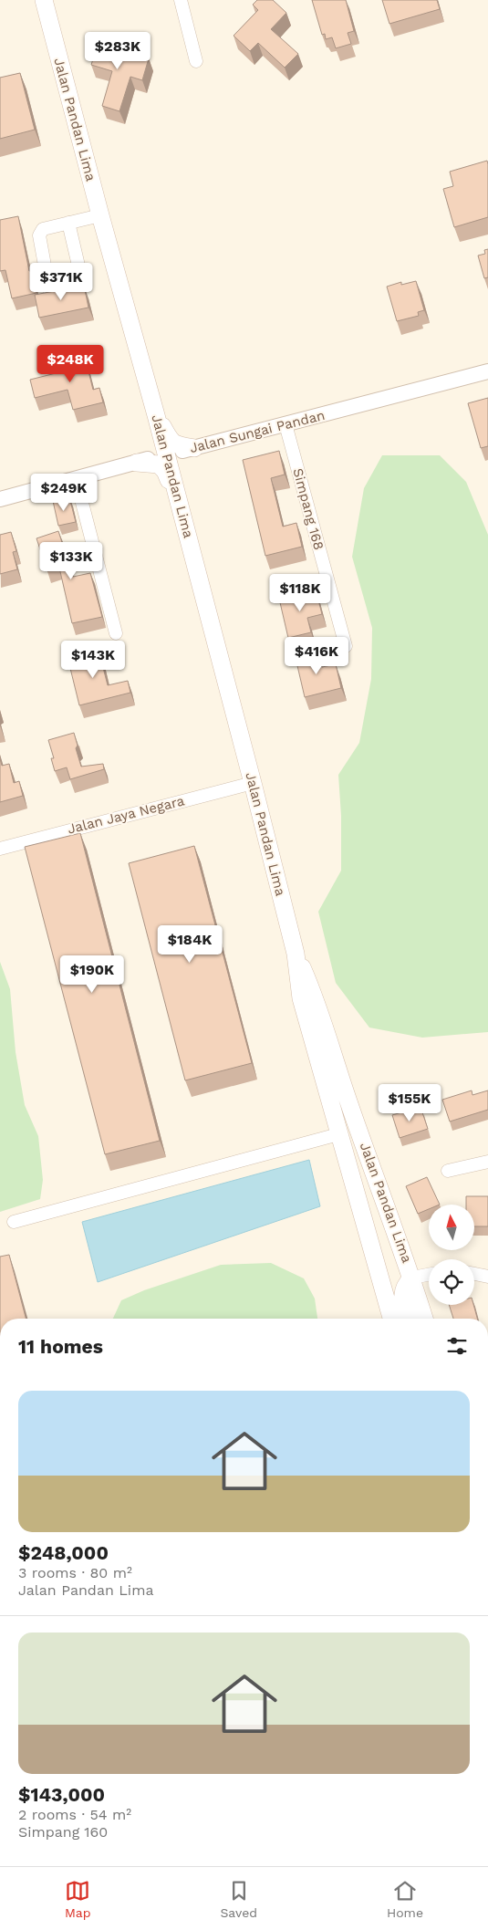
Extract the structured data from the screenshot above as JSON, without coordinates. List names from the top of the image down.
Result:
{
  "streets": {
    "main road": ["Jalan Pandan Lima"],
    "street": ["Jalan Sungai Pandan", "Simpang 168", "Jalan Jaya Negara"]
  },
  "crossings": [
    ["Jalan Pandan Lima", "Jalan Sungai Pandan"],
    ["Jalan Pandan Lima", "Jalan Jaya Negara"],
    ["Jalan Sungai Pandan", "Simpang 168"]
  ],
  "north": "top",
  "page": {
    "price": [
      "$283K",
      "$371K",
      "$248K",
      "$249K",
      "$133K",
      "$118K",
      "$416K",
      "$143K",
      "$184K",
      "$190K",
      "$155K"
    ],
    "heading": "11 homes",
    "list": [
      {
        "name": "$248,000",
        "note": "3 rooms · 80 m² · Jalan Pandan Lima"
      },
      {
        "name": "$143,000",
        "note": "2 rooms · 54 m² · Simpang 160"
      }
    ],
    "tabs": ["Map", "Saved", "Home"]
  }
}
